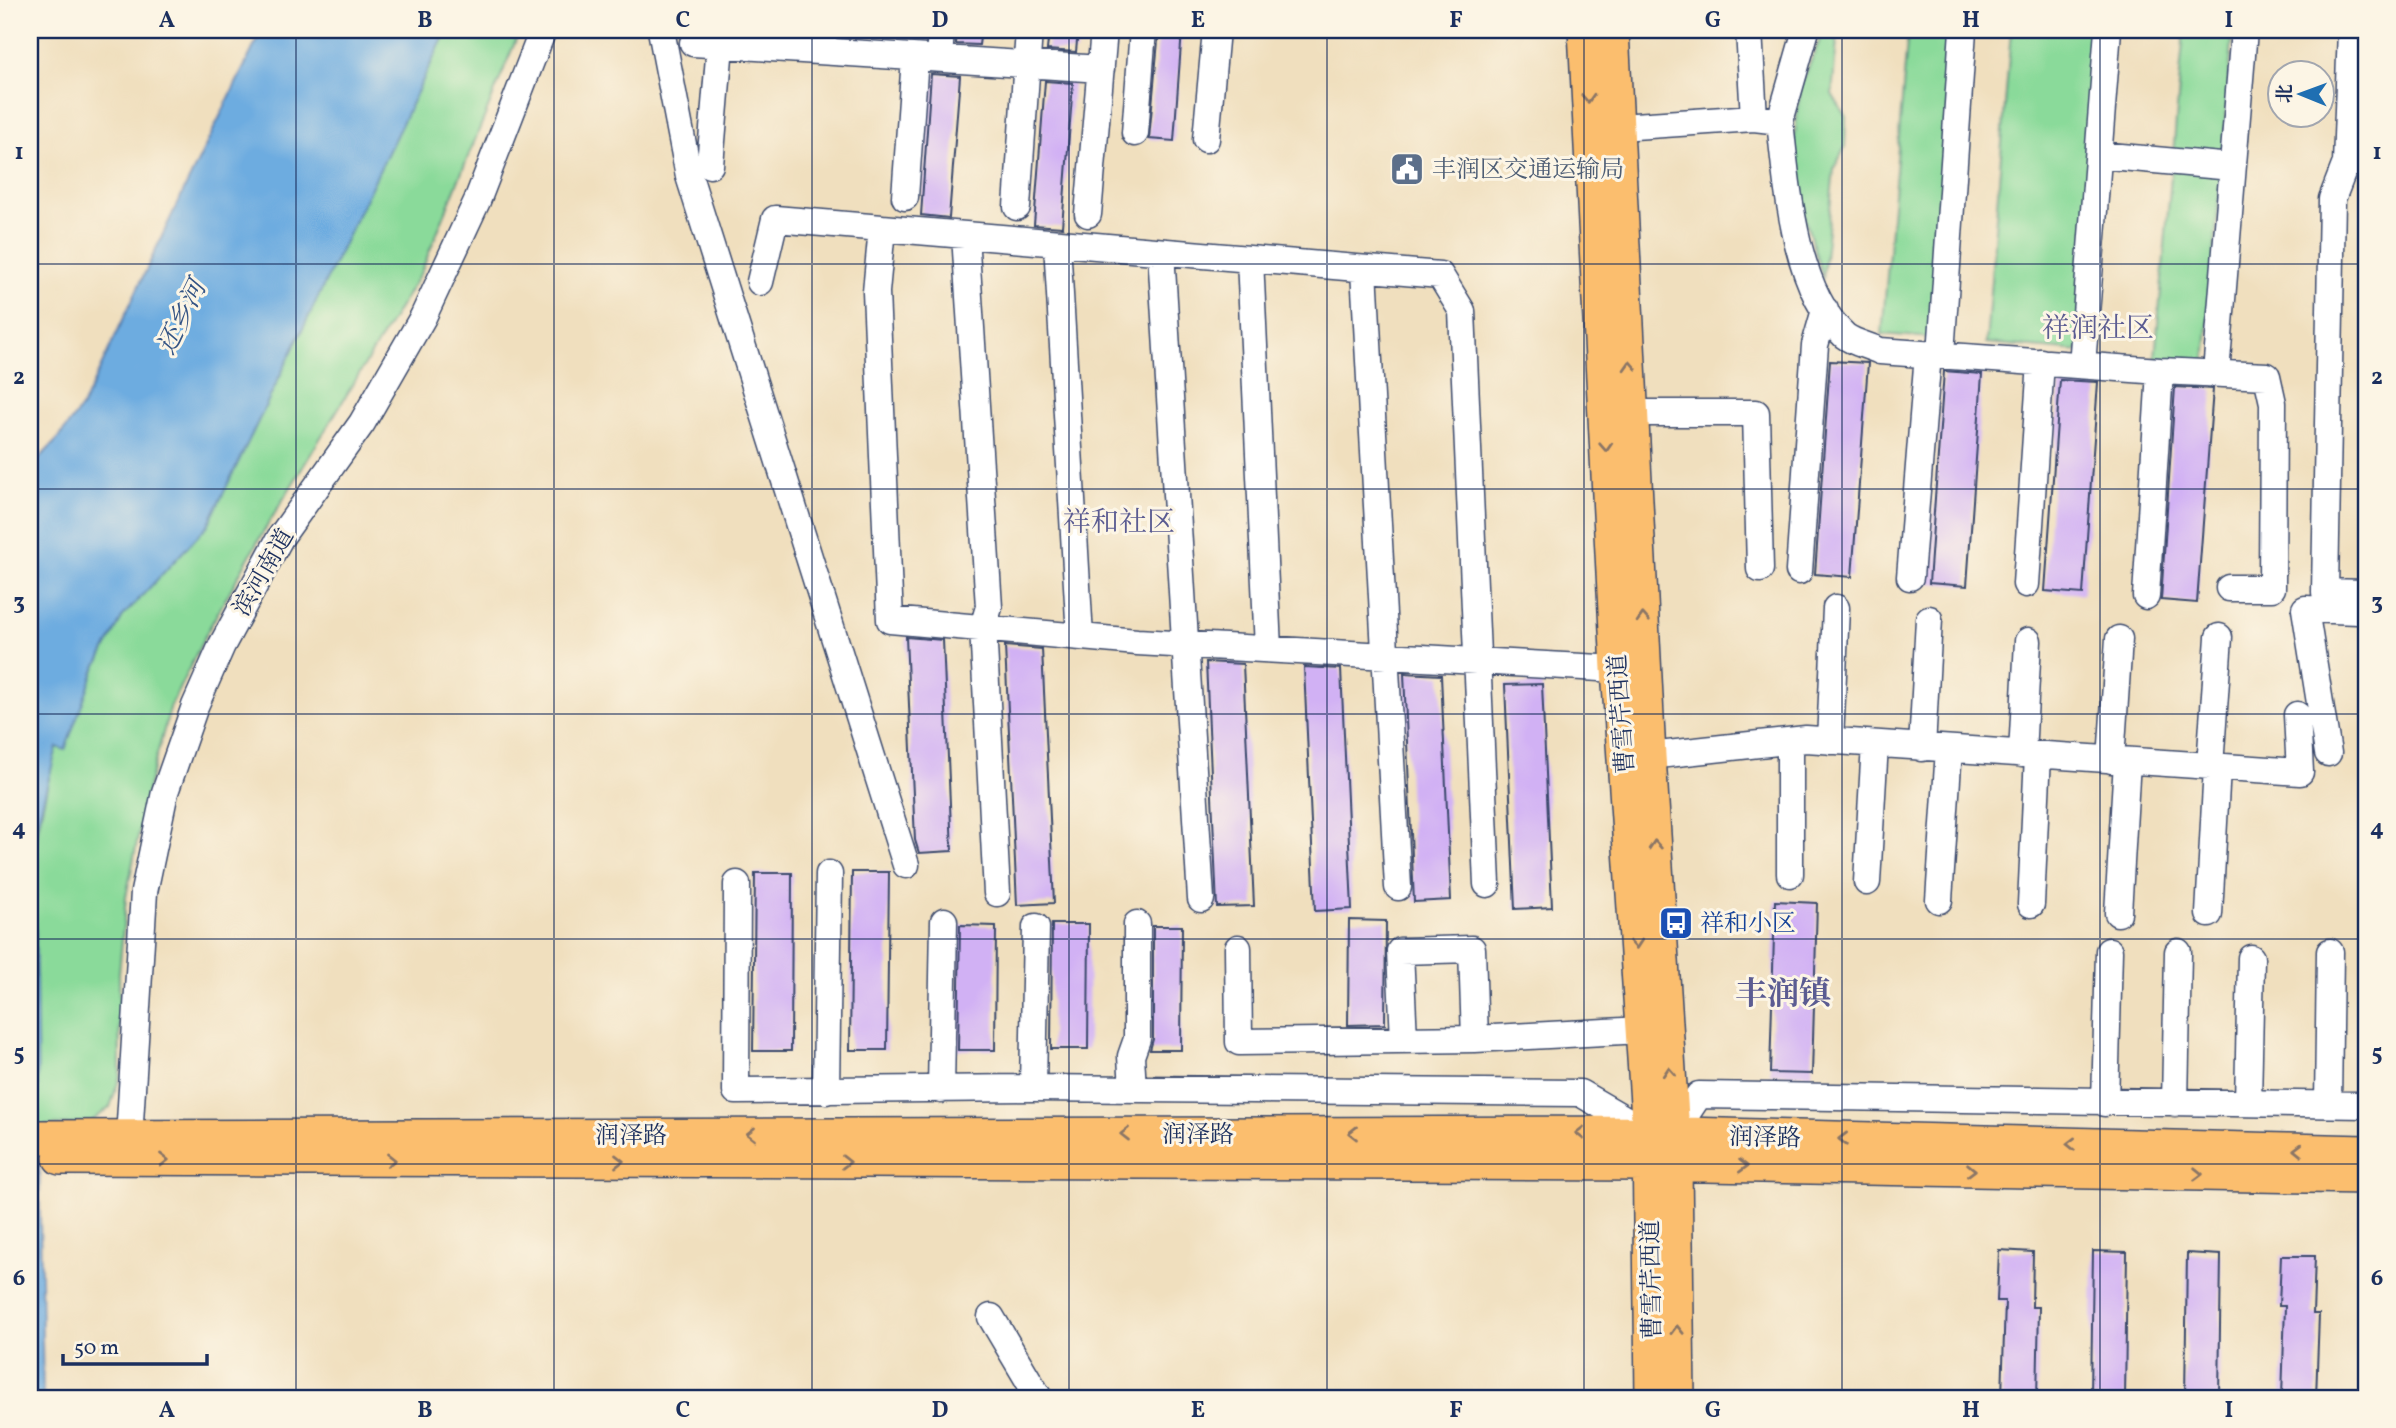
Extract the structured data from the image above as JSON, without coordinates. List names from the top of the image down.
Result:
{
  "streets": {
    "main road": ["曹雪芹西道", "润泽路"],
    "street": ["滨河南道"]
  },
  "crossings": [
    ["滨河南道", "润泽路"],
    ["曹雪芹西道", "润泽路"]
  ],
  "districts": ["祥润社区", "祥和社区", "丰润镇"],
  "water": ["还乡河"],
  "places": {
    "public building": ["丰润区交通运输局"],
    "bus stop": ["祥和小区"]
  },
  "scale_bar": "50 m",
  "north": "left",
  "grid": {
    "columns": [
      "A",
      "B",
      "C",
      "D",
      "E",
      "F",
      "G",
      "H",
      "I"
    ],
    "rows": [
      "1",
      "2",
      "3",
      "4",
      "5",
      "6"
    ]
  }
}
